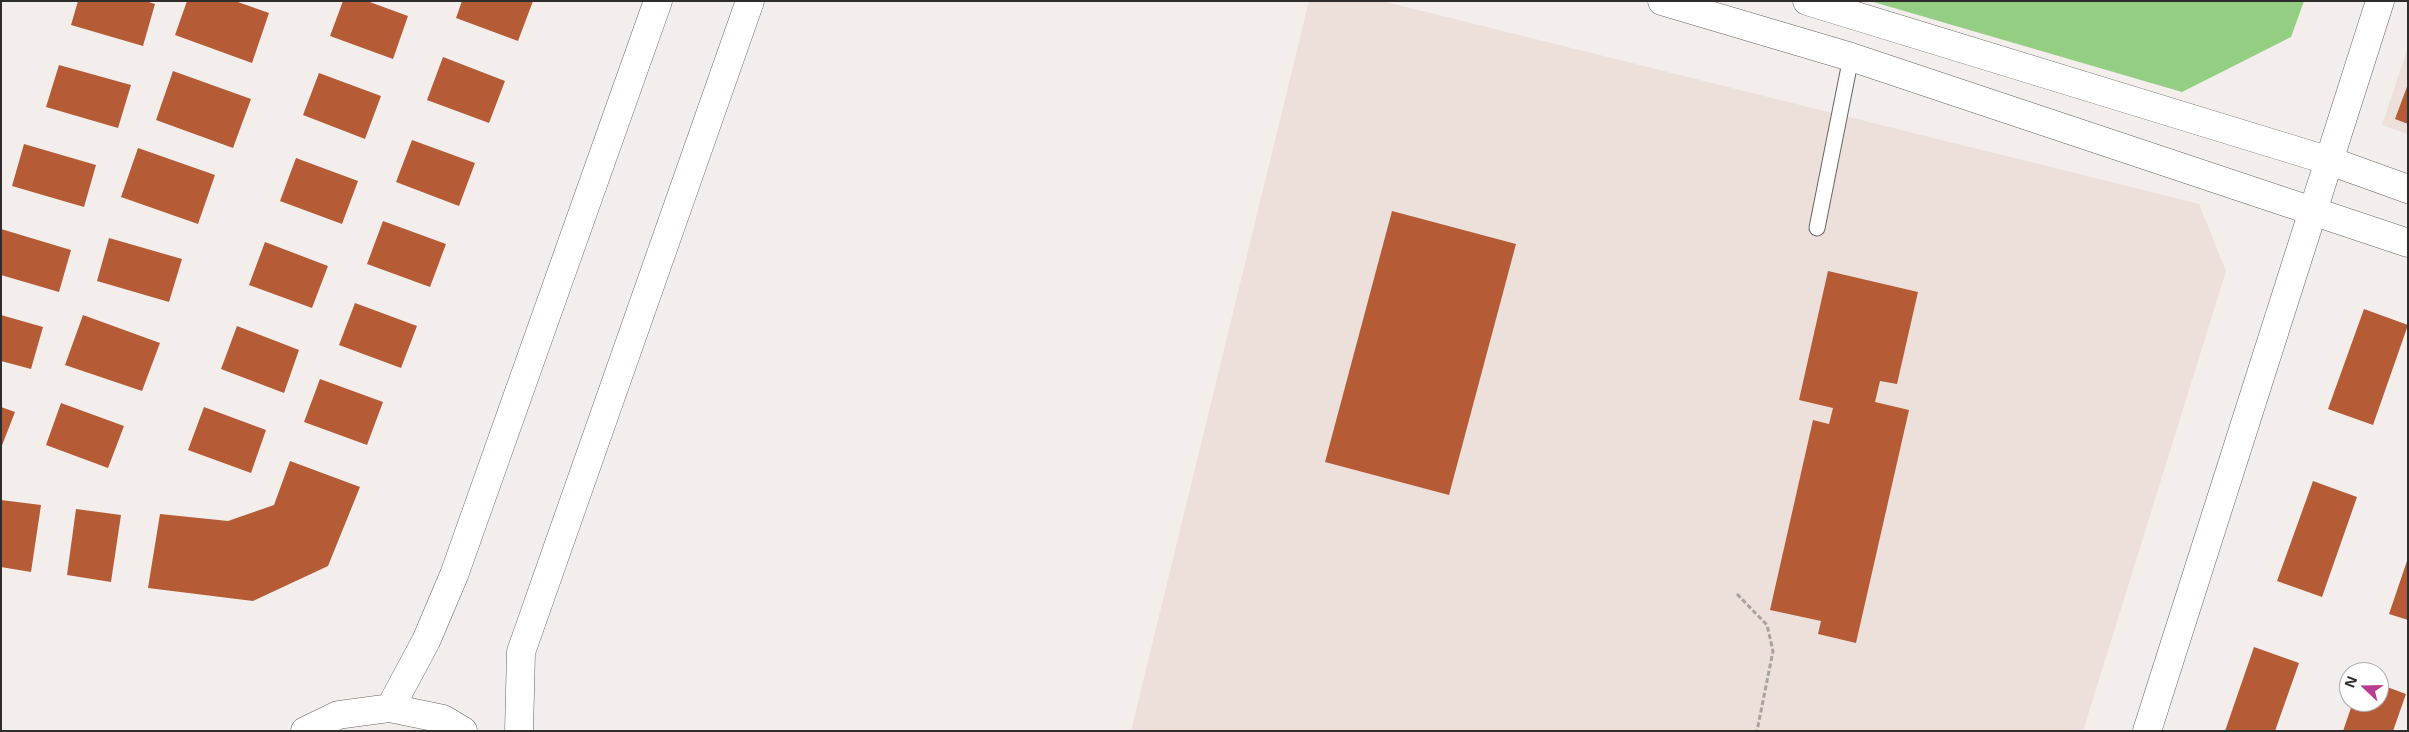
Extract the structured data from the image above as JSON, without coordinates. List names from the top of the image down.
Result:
{
  "north": "left"
}
